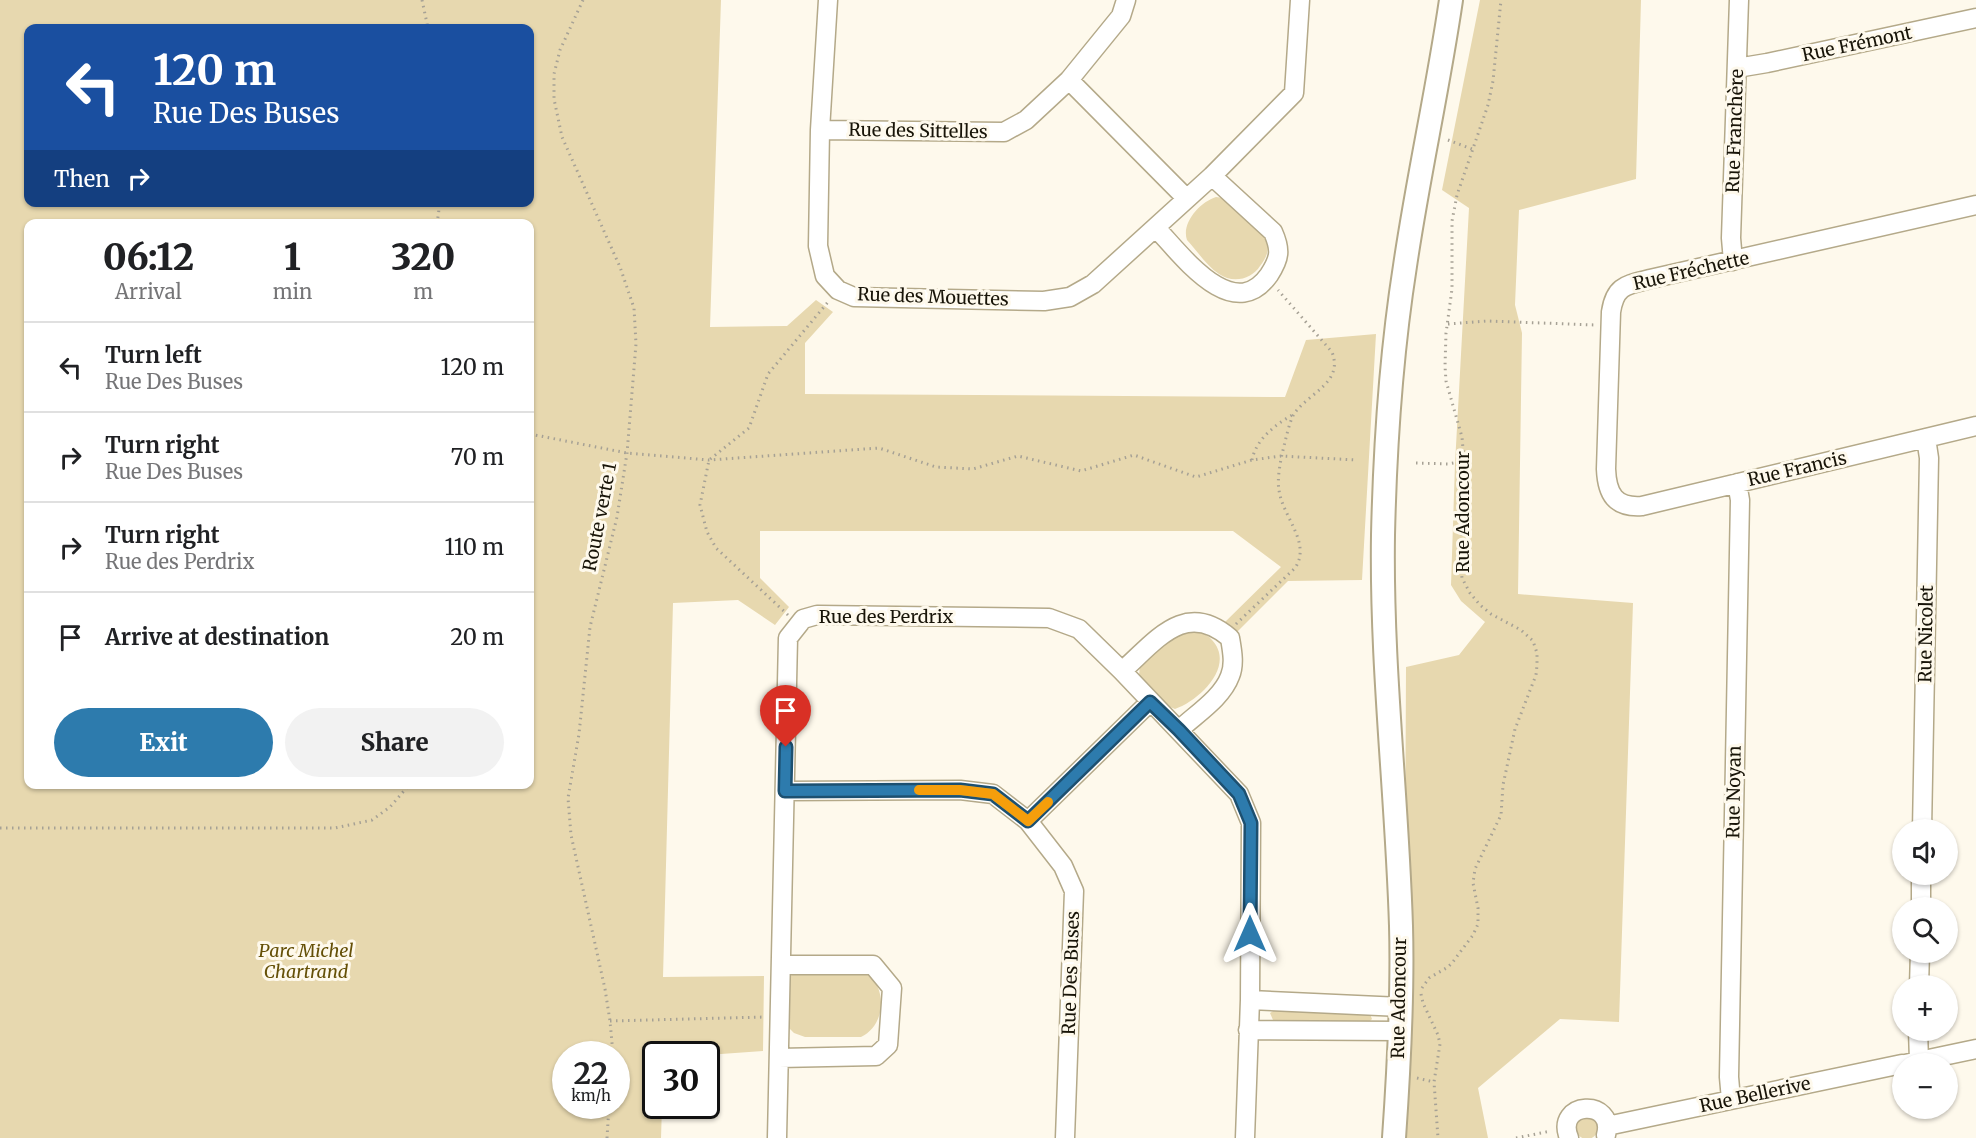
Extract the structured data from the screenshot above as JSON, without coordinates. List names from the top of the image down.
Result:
{
  "streets": {
    "street": [
      "Rue Frémont",
      "Rue des Sittelles",
      "Rue Franchère",
      "Rue Fréchette",
      "Rue des Mouettes",
      "Rue Francis",
      "Rue Adoncour",
      "Rue des Perdrix",
      "Rue Nicolet",
      "Rue Noyan",
      "Rue Des Buses",
      "Rue Bellerive"
    ],
    "path": ["Route verte 1"]
  },
  "crossings": [
    ["Rue Frémont", "Rue Franchère"],
    ["Rue des Sittelles", "Rue des Mouettes"],
    ["Rue Franchère", "Rue Fréchette"],
    ["Rue Fréchette", "Rue Francis"],
    ["Rue Francis", "Rue Nicolet"],
    ["Rue Francis", "Rue Noyan"],
    ["Rue des Perdrix", "Rue Des Buses"],
    ["Rue Noyan", "Rue Bellerive"]
  ],
  "parks": ["Parc Michel Chartrand"],
  "page": {
    "turn": ["120 m", "Rue Des Buses"],
    "then": "Then",
    "eta": [
      "06:12",
      "Arrival",
      "1",
      "min",
      "320",
      "m"
    ],
    "list": [
      {
        "name": "Turn left",
        "note": "Rue Des Buses",
        "value": "120 m"
      },
      {
        "name": "Turn right",
        "note": "Rue Des Buses",
        "value": "70 m"
      },
      {
        "name": "Turn right",
        "note": "Rue des Perdrix",
        "value": "110 m"
      },
      {
        "name": "Arrive at destination",
        "value": "20 m"
      }
    ],
    "buttons": ["Exit", "Share"],
    "map_buttons": ["+", "−"],
    "speed": "22 km/h",
    "limit": "30"
  }
}
